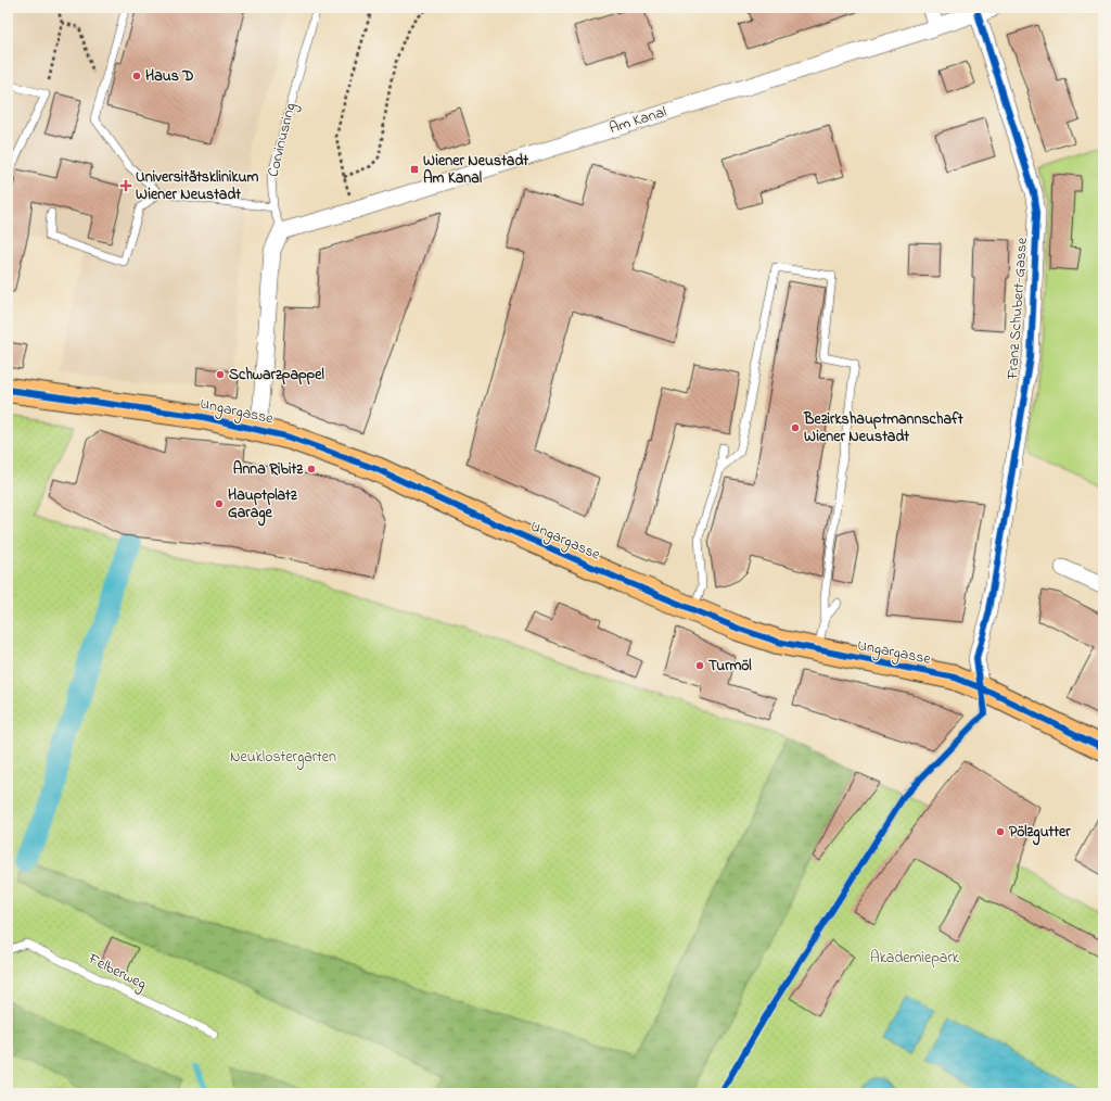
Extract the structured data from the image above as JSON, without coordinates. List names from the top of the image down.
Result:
{
  "streets": {
    "main road": ["Ungargasse"],
    "street": ["Am Kanal", "Franz Schubert-Gasse"],
    "lane": ["Corvinusring", "Felberweg"]
  },
  "crossings": [
    ["Am Kanal", "Corvinusring"],
    ["Am Kanal", "Franz Schubert-Gasse"],
    ["Franz Schubert-Gasse", "Ungargasse"]
  ],
  "parks": ["Neuklostergarten", "Akademiepark"],
  "places": {
    "other": [
      "Haus D",
      "Schwarzpappel",
      "Bezirkshauptmannschaft Wiener Neustadt",
      "Anna Ribitz",
      "Hauptplatz Garage",
      "Turmöl",
      "Pölzgutter"
    ],
    "transit": ["Wiener Neustadt Am Kanal"],
    "health": ["Universitätsklinikum Wiener Neustadt"]
  }
}
